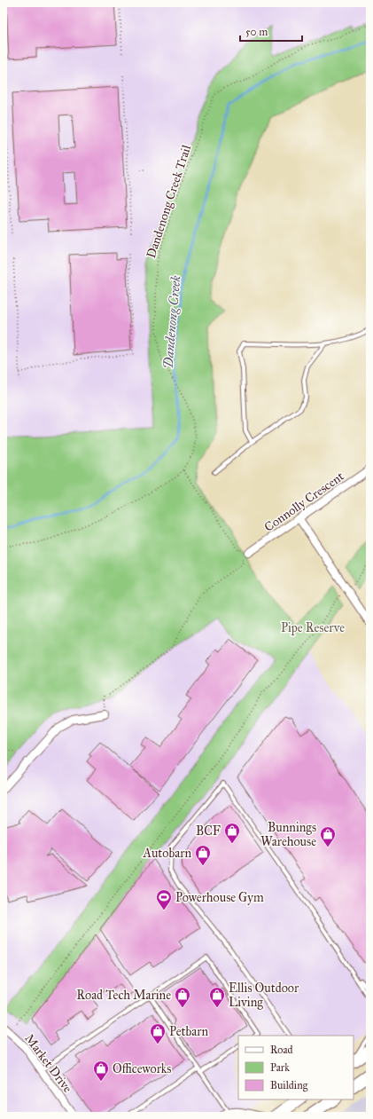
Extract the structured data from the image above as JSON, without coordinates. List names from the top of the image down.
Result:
{
  "streets": {
    "street": ["Connolly Crescent", "Market Drive"],
    "path": ["Dandenong Creek Trail"]
  },
  "water": ["Dandenong Creek"],
  "parks": ["Pipe Reserve"],
  "places": {
    "shop": [
      "BCF",
      "Bunnings Warehouse",
      "Autobarn",
      "Road Tech Marine",
      "Ellis Outdoor Living",
      "Petbarn",
      "Officeworks"
    ],
    "sports": ["Powerhouse Gym"]
  },
  "legend": ["Road", "Park", "Building"],
  "scale_bar": "50 m"
}
